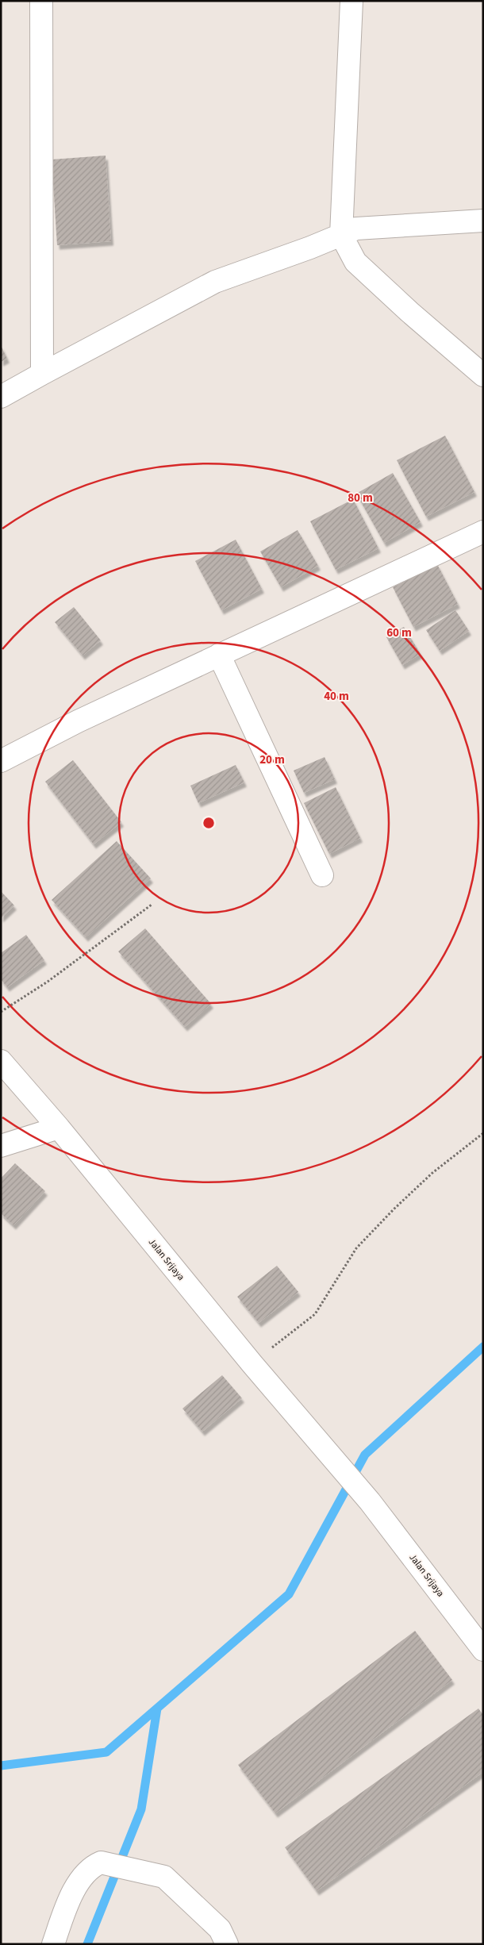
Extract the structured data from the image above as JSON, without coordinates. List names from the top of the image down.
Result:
{
  "streets": {
    "street": ["Jalan Srijaya"]
  },
  "rings": [
    "80 m",
    "60 m",
    "40 m",
    "20 m"
  ]
}
